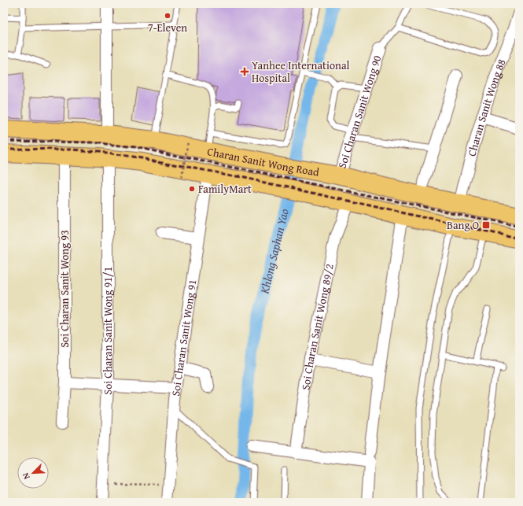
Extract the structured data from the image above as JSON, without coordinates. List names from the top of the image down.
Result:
{
  "streets": {
    "main road": ["Charan Sanit Wong Road"],
    "street": [
      "Charan Sanit Wong 88",
      "Soi Charan Sanit Wong 90",
      "Soi Charan Sanit Wong 93",
      "Soi Charan Sanit Wong 89/2",
      "Soi Charan Sanit Wong 91/1",
      "Soi Charan Sanit Wong 91"
    ]
  },
  "crossings": [
    ["Charan Sanit Wong 88", "Charan Sanit Wong Road"],
    ["Soi Charan Sanit Wong 90", "Charan Sanit Wong Road"],
    ["Charan Sanit Wong Road", "Soi Charan Sanit Wong 93"],
    ["Charan Sanit Wong Road", "Soi Charan Sanit Wong 89/2"],
    ["Charan Sanit Wong Road", "Soi Charan Sanit Wong 91/1"],
    ["Charan Sanit Wong Road", "Soi Charan Sanit Wong 91"]
  ],
  "water": ["Khlong Saphan Yao"],
  "places": {
    "other": ["7-Eleven", "FamilyMart"],
    "health": ["Yanhee International Hospital"],
    "transit": ["Bang O"]
  },
  "north": "bottom left"
}
